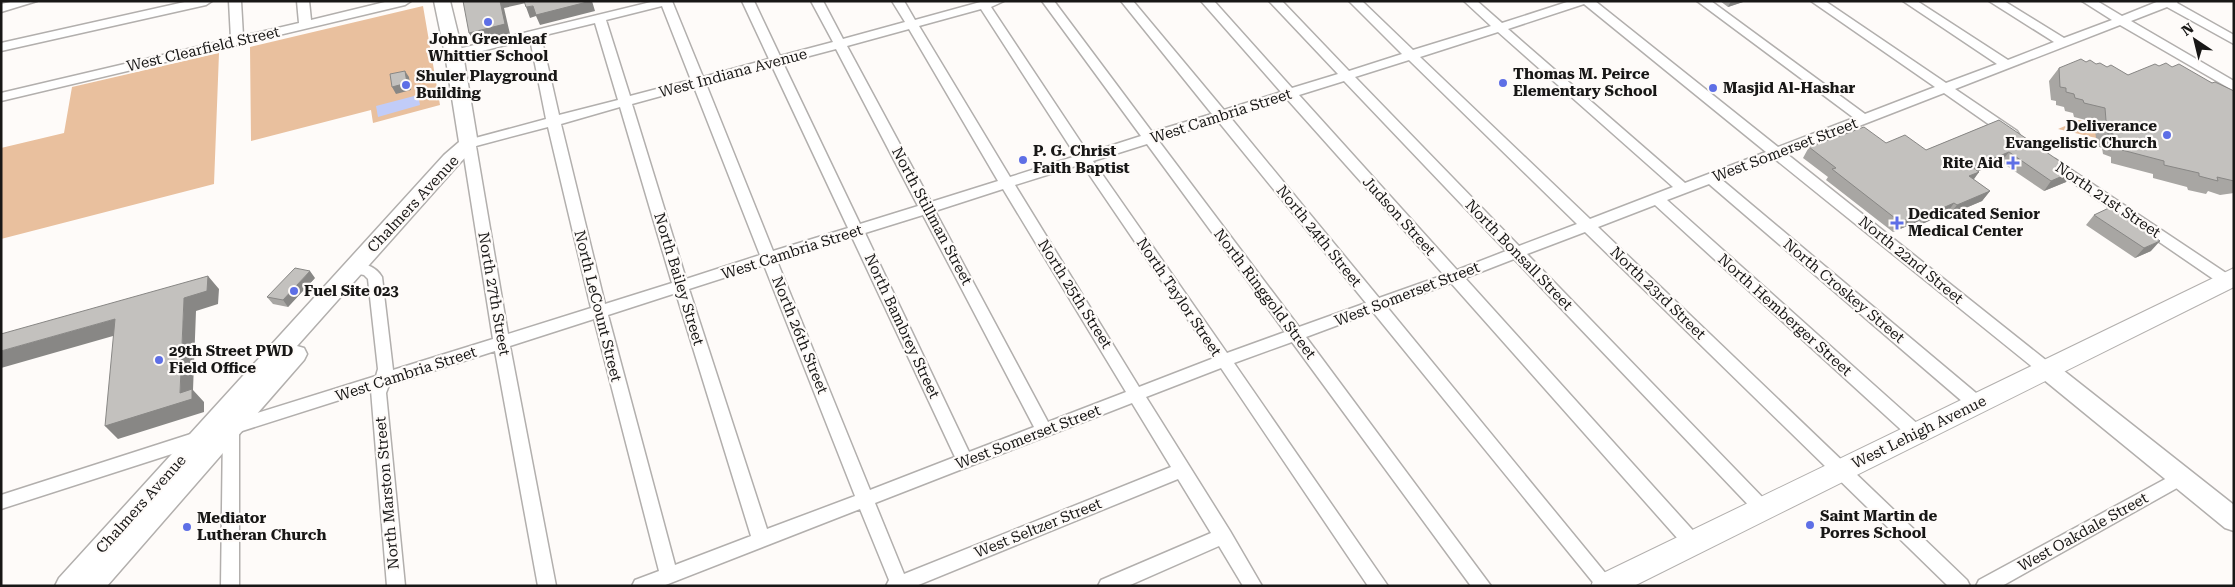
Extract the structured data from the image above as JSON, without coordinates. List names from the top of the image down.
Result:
{
  "streets": {
    "main road": ["West Lehigh Avenue"],
    "street": [
      "West Clearfield Street",
      "West Indiana Avenue",
      "West Cambria Street",
      "West Somerset Street",
      "North 21st Street",
      "Chalmers Avenue",
      "North Stillman Street",
      "Judson Street",
      "North 24th Street",
      "North Bonsall Street",
      "North 22nd Street",
      "North Bailey Street",
      "North Croskey Street",
      "North 23rd Street",
      "North 27th Street",
      "North 25th Street",
      "North Ringgold Street",
      "North Taylor Street",
      "North LeCount Street",
      "North Hemberger Street",
      "North Bambrey Street",
      "North 26th Street",
      "North Marston Street",
      "West Seltzer Street",
      "West Oakdale Street"
    ]
  },
  "crossings": [
    ["West Indiana Avenue", "Chalmers Avenue"],
    ["West Indiana Avenue", "North Stillman Street"],
    ["West Indiana Avenue", "North Bailey Street"],
    ["West Indiana Avenue", "North 27th Street"],
    ["West Indiana Avenue", "North 25th Street"],
    ["West Indiana Avenue", "North Taylor Street"],
    ["West Indiana Avenue", "North LeCount Street"],
    ["West Indiana Avenue", "North Bambrey Street"],
    ["West Indiana Avenue", "North 26th Street"],
    ["West Cambria Street", "Chalmers Avenue"],
    ["West Cambria Street", "North Stillman Street"],
    ["West Cambria Street", "Judson Street"],
    ["West Cambria Street", "North 24th Street"],
    ["West Cambria Street", "North Bonsall Street"],
    ["West Cambria Street", "North 22nd Street"],
    ["West Cambria Street", "North Bailey Street"],
    ["West Cambria Street", "North 23rd Street"],
    ["West Cambria Street", "North 27th Street"],
    ["West Cambria Street", "North 25th Street"],
    ["West Cambria Street", "North Ringgold Street"],
    ["West Cambria Street", "North Taylor Street"],
    ["West Cambria Street", "North LeCount Street"],
    ["West Cambria Street", "North Bambrey Street"],
    ["West Cambria Street", "North 26th Street"],
    ["West Cambria Street", "North Marston Street"],
    ["West Somerset Street", "North Stillman Street"],
    ["West Somerset Street", "Judson Street"],
    ["West Somerset Street", "North 24th Street"],
    ["West Somerset Street", "North Bonsall Street"],
    ["West Somerset Street", "North 22nd Street"],
    ["West Somerset Street", "North Bailey Street"],
    ["West Somerset Street", "North Croskey Street"],
    ["West Somerset Street", "North 23rd Street"],
    ["West Somerset Street", "North 25th Street"],
    ["West Somerset Street", "North Ringgold Street"],
    ["West Somerset Street", "North Taylor Street"],
    ["West Somerset Street", "North LeCount Street"],
    ["West Somerset Street", "North Hemberger Street"],
    ["West Somerset Street", "North Bambrey Street"],
    ["West Somerset Street", "North 26th Street"],
    ["North 21st Street", "West Lehigh Avenue"],
    ["Chalmers Avenue", "North 27th Street"],
    ["Chalmers Avenue", "North Marston Street"],
    ["Judson Street", "West Lehigh Avenue"],
    ["North 24th Street", "West Lehigh Avenue"],
    ["North Bonsall Street", "West Lehigh Avenue"],
    ["North 22nd Street", "West Lehigh Avenue"],
    ["North 22nd Street", "West Oakdale Street"],
    ["North Croskey Street", "West Lehigh Avenue"],
    ["North 23rd Street", "West Lehigh Avenue"],
    ["North 25th Street", "West Seltzer Street"],
    ["North Hemberger Street", "West Lehigh Avenue"],
    ["North 26th Street", "West Seltzer Street"]
  ],
  "places": {
    "other": [
      "John Greenleaf Whittier School",
      "Thomas M. Peirce Elementary School",
      "Shuler Playground Building",
      "Masjid Al-Hashar",
      "Deliverance Evangelistic Church",
      "P. G. Christ Faith Baptist",
      "Fuel Site 023",
      "29th Street PWD Field Office",
      "Saint Martin de Porres School",
      "Mediator Lutheran Church"
    ],
    "health": ["Rite Aid", "Dedicated Senior Medical Center"]
  },
  "north": "top left"
}
